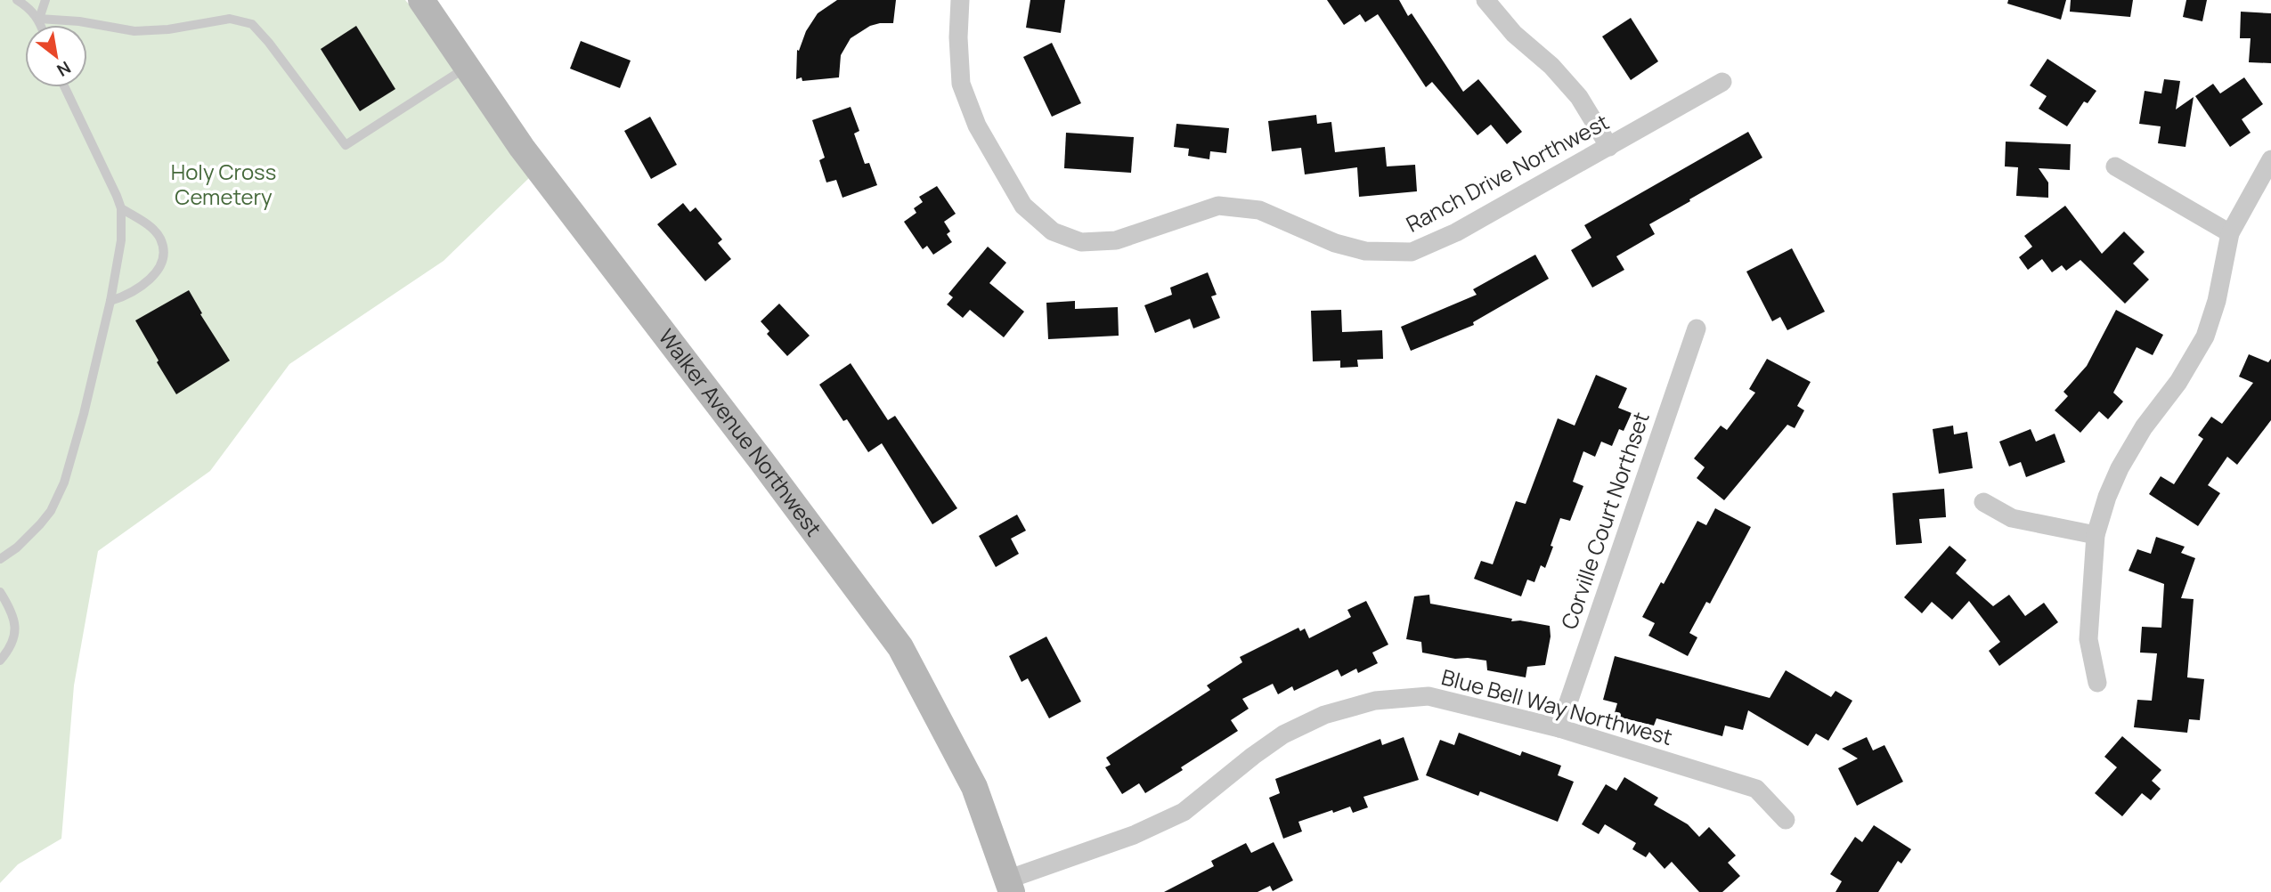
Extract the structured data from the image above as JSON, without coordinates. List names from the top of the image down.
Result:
{
  "streets": {
    "main road": ["Walker Avenue Northwest"],
    "street": ["Ranch Drive Northwest", "Corville Court Northset", "Blue Bell Way Northwest"]
  },
  "crossings": [
    ["Walker Avenue Northwest", "Blue Bell Way Northwest"],
    ["Corville Court Northset", "Blue Bell Way Northwest"]
  ],
  "parks": ["Holy Cross Cemetery"],
  "north": "bottom right"
}
